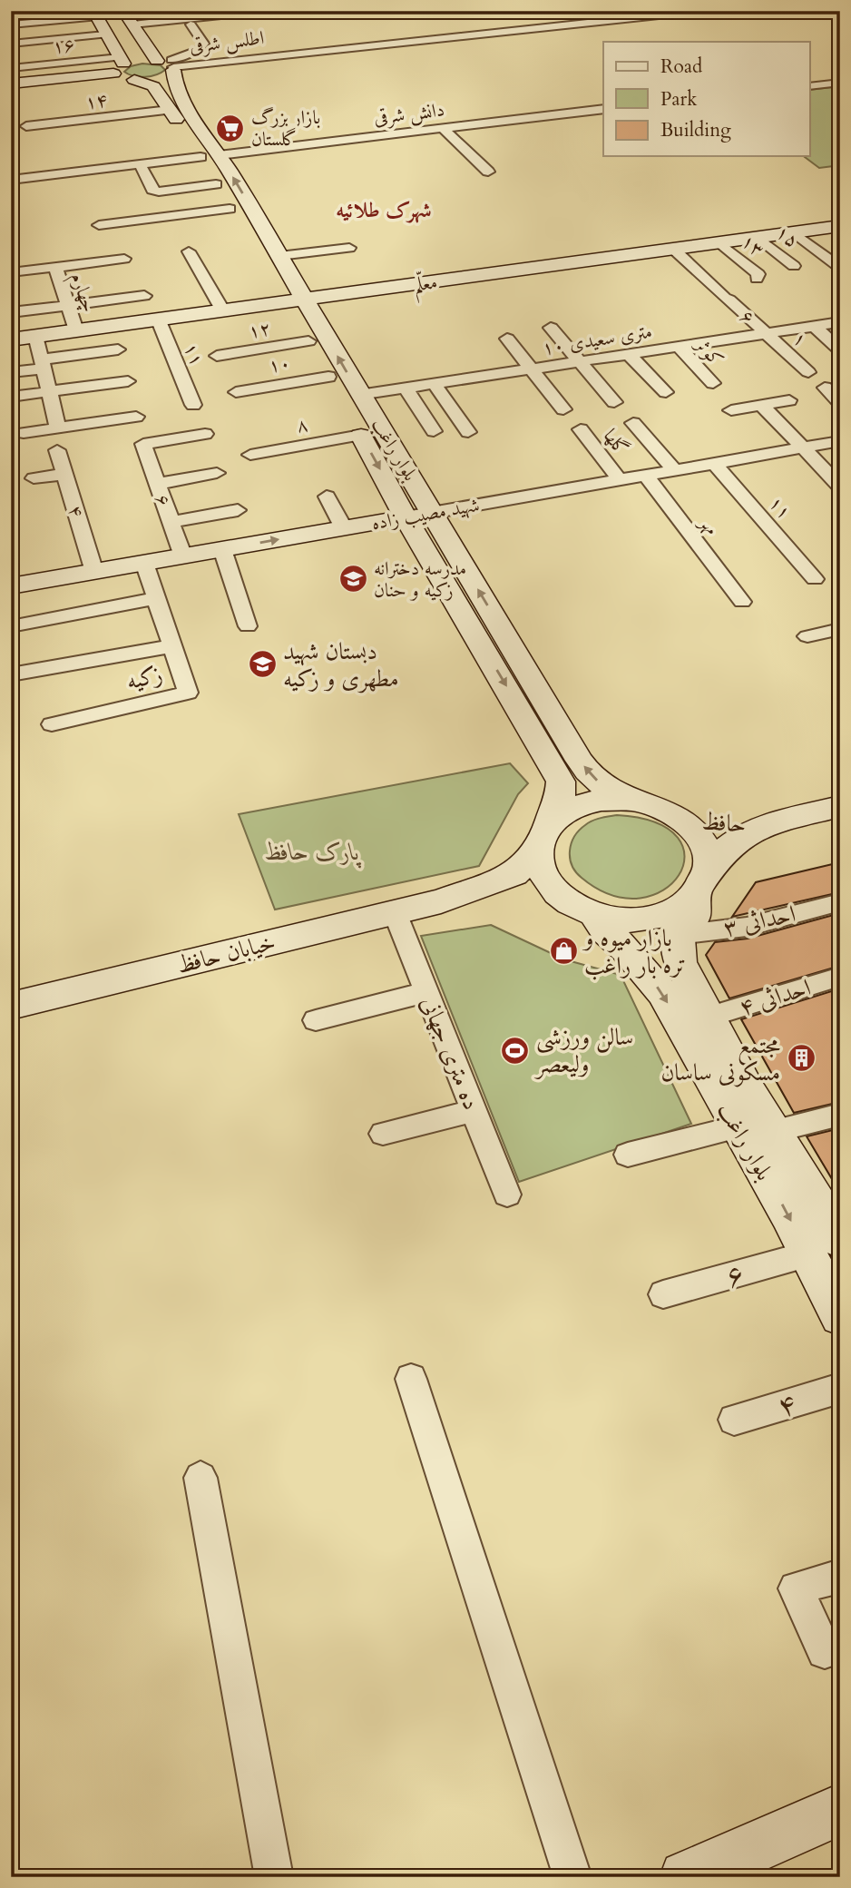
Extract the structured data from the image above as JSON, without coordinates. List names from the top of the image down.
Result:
{
  "streets": {
    "street": [
      "اطلس شرقی",
      "۱۶",
      "۱۴",
      "دانش شرقی",
      "۱۵",
      "۱۳",
      "معلّم",
      "چهارم",
      "۶",
      "۱۲",
      "۱",
      "۱۰ متری سعیدی",
      "کوثر",
      "۱۱",
      "۱۰",
      "۸",
      "گلها",
      "بلوار راغب",
      "۴",
      "شهید مصیب زاده",
      "مهر",
      "زکیه",
      "حافظ",
      "احداثی ۳",
      "خیابان حافظ",
      "احداثی ۴",
      "ده متری جهانی"
    ]
  },
  "crossings": [
    ["اطلس شرقی", "بلوار راغب"],
    ["۱۴", "بلوار راغب"],
    ["دانش شرقی", "بلوار راغب"],
    ["۱۵", "معلّم"],
    ["۱۳", "معلّم"],
    ["معلّم", "چهارم"],
    ["معلّم", "۶"],
    ["معلّم", "۱۱"],
    ["معلّم", "بلوار راغب"],
    ["۶", "۱"],
    ["۶", "۱۰ متری سعیدی"],
    ["۶", "بلوار راغب"],
    ["۶", "شهید مصیب زاده"],
    ["۱۲", "بلوار راغب"],
    ["۱", "۱۰ متری سعیدی"],
    ["۱۰ متری سعیدی", "کوثر"],
    ["۱۰ متری سعیدی", "بلوار راغب"],
    ["۱۱", "شهید مصیب زاده"],
    ["۱۰", "بلوار راغب"],
    ["۸", "بلوار راغب"],
    ["گلها", "شهید مصیب زاده"],
    ["بلوار راغب", "شهید مصیب زاده"],
    ["بلوار راغب", "حافظ"],
    ["بلوار راغب", "احداثی ۳"],
    ["بلوار راغب", "خیابان حافظ"],
    ["بلوار راغب", "احداثی ۴"],
    ["۴", "شهید مصیب زاده"],
    ["شهید مصیب زاده", "مهر"],
    ["شهید مصیب زاده", "زکیه"],
    ["حافظ", "خیابان حافظ"],
    ["خیابان حافظ", "ده متری جهانی"]
  ],
  "districts": ["شهرک طلائیه"],
  "parks": ["پارک حافظ"],
  "places": {
    "supermarket": ["بازار بزرگ گلستان"],
    "school or university": ["مدرسه دخترانه زکیه و حنان", "دبستان شهید مطهری و زکیه"],
    "shop": ["بازار میوه و تره بار راغب"],
    "sports": ["سالن ورزشی ولیعصر"],
    "building": ["مجتمع مسکونی ساسان"]
  },
  "legend": ["Road", "Park", "Building"]
}
